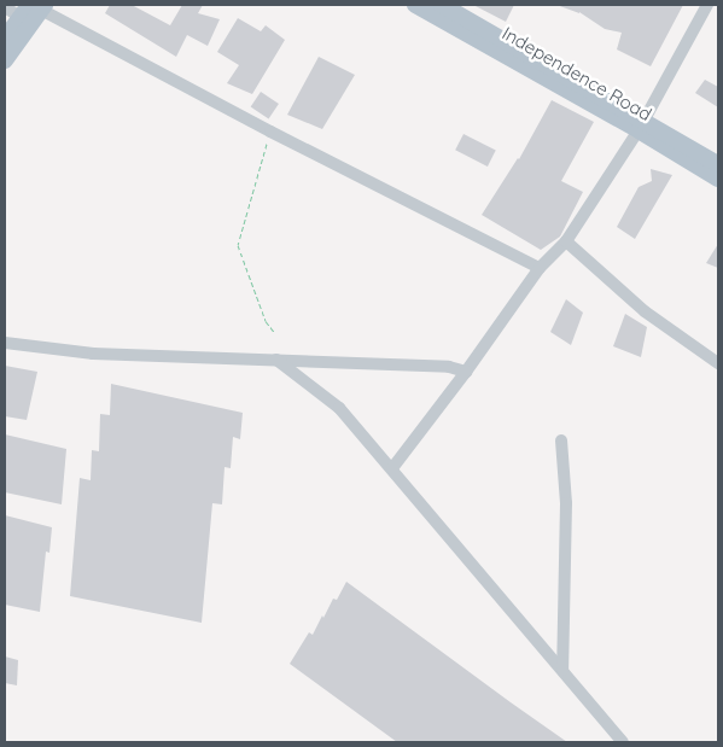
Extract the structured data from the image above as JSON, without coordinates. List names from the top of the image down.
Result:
{
  "streets": {
    "main road": ["Independence Road"]
  }
}
